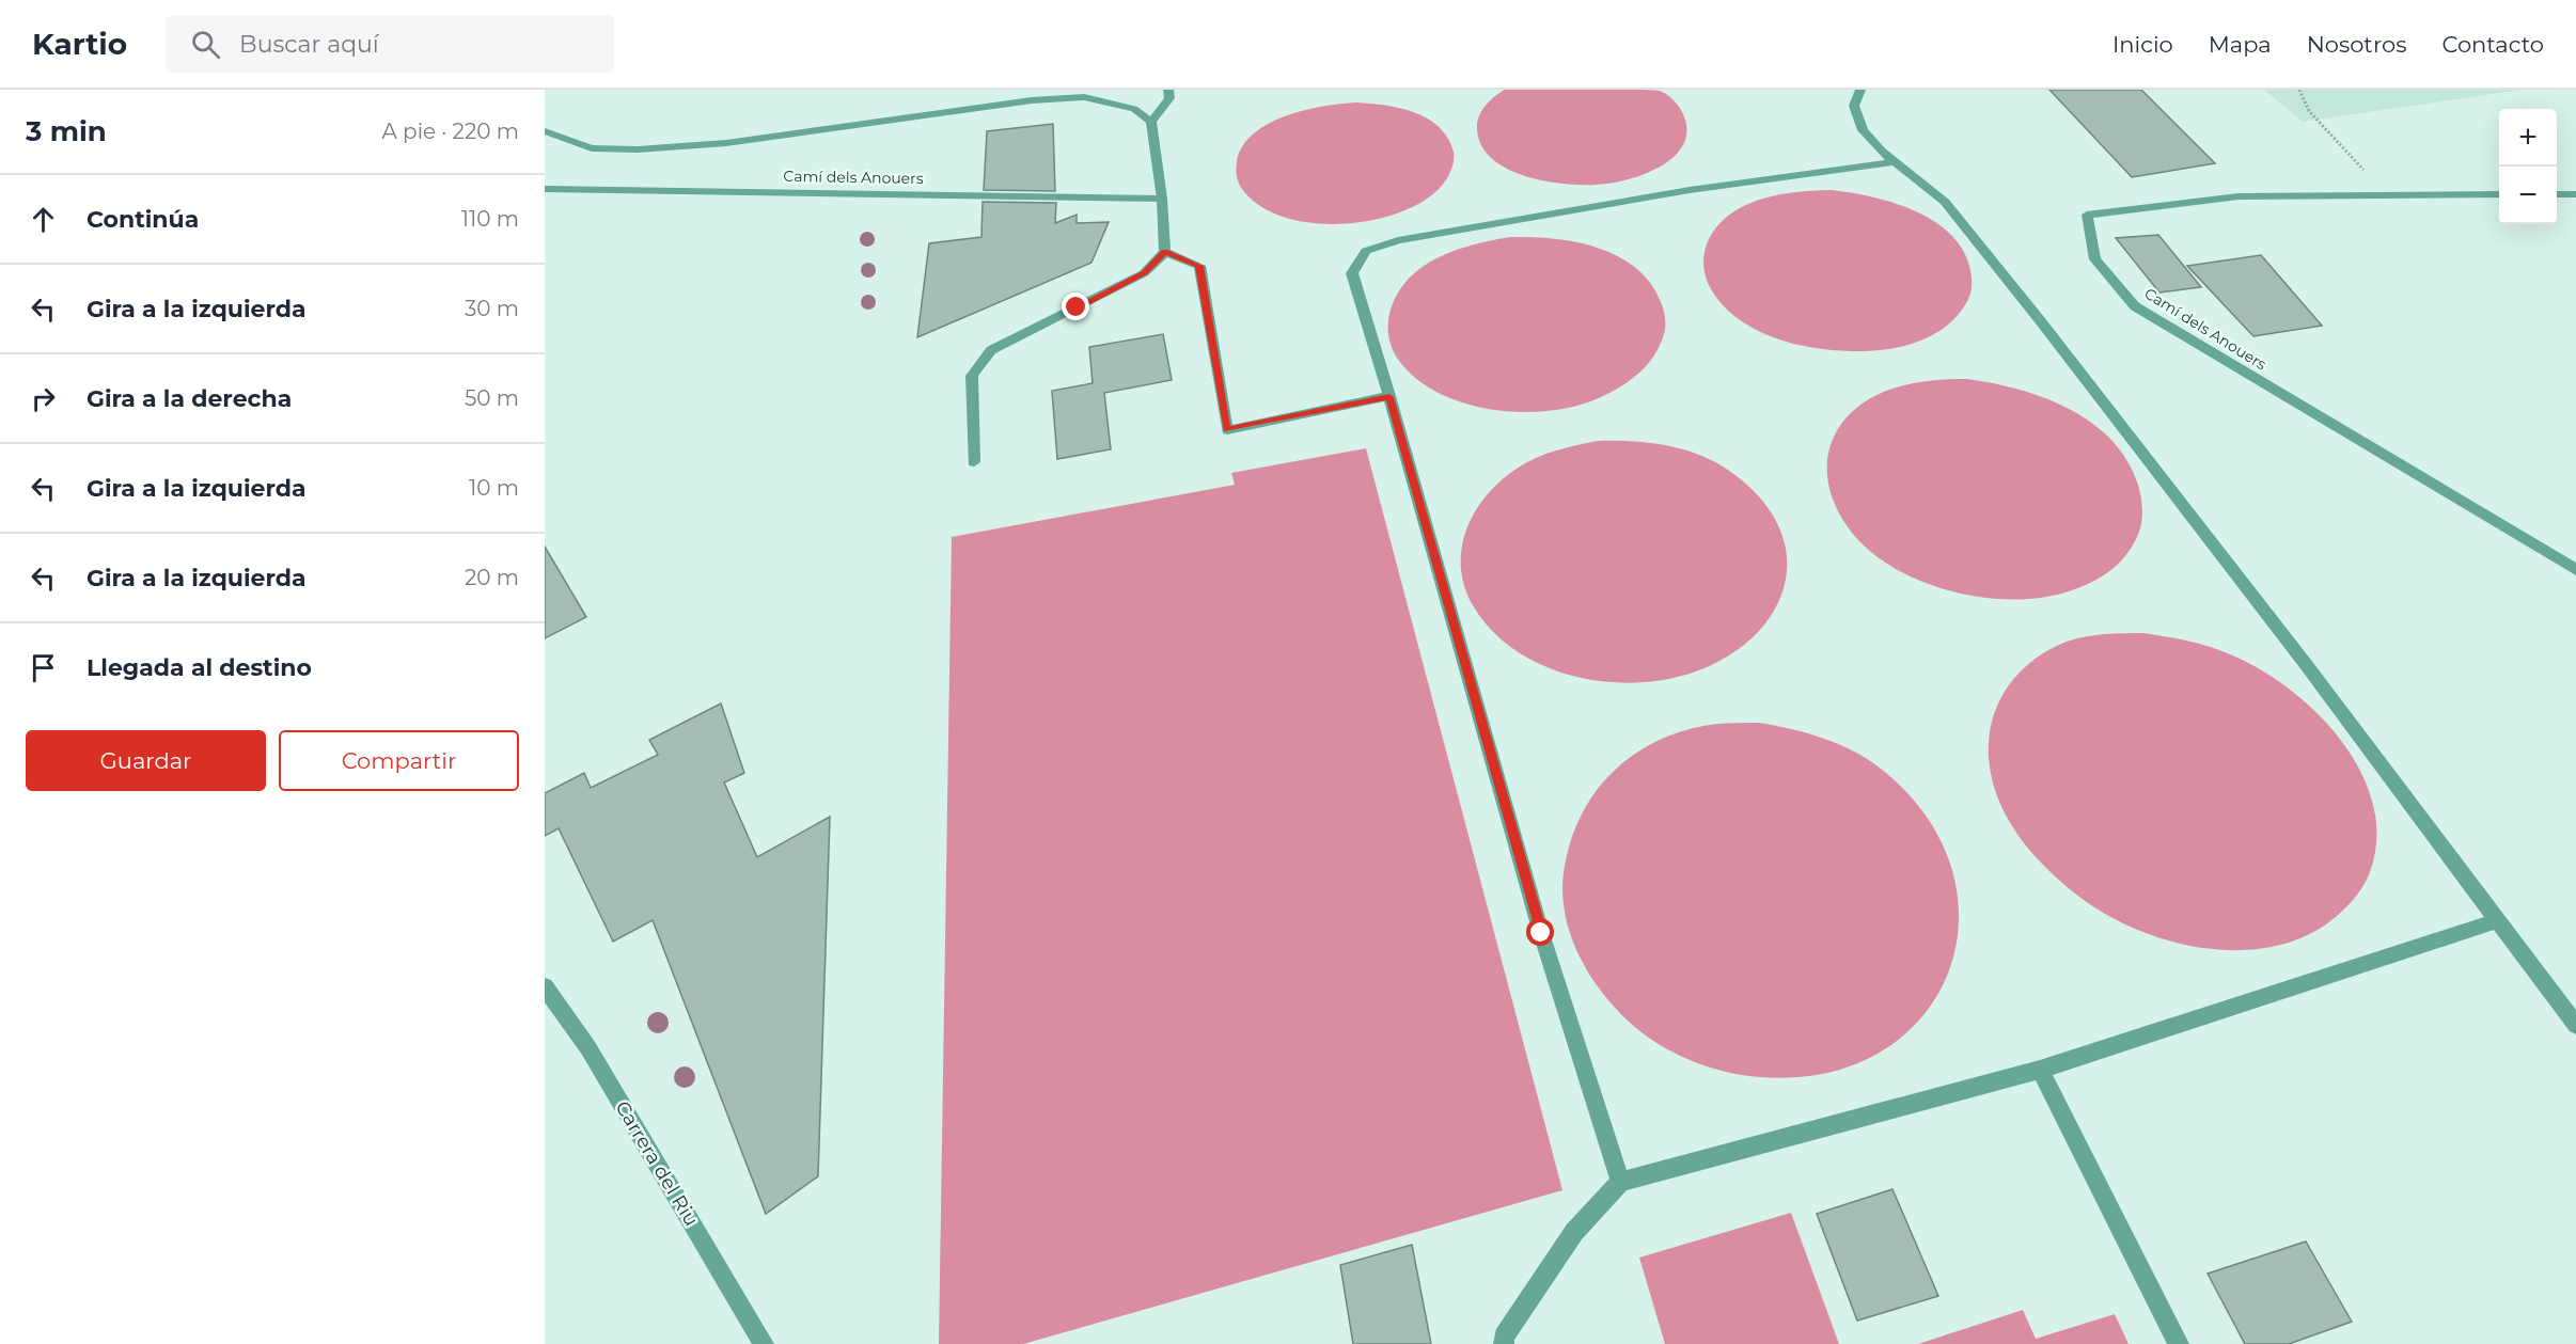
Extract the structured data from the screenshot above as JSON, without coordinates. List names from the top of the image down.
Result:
{
  "streets": {
    "street": ["Camí dels Anouers", "Carrera del Riu"]
  },
  "page": {
    "header": "Kartio",
    "search": "Buscar aquí",
    "nav": [
      "Inicio",
      "Mapa",
      "Nosotros",
      "Contacto"
    ],
    "heading": ["3 min", "A pie · 220 m"],
    "map_buttons": ["+", "−"],
    "list": [
      ["Continúa", "110 m"],
      ["Gira a la izquierda", "30 m"],
      ["Gira a la derecha", "50 m"],
      ["Gira a la izquierda", "10 m"],
      ["Gira a la izquierda", "20 m"],
      "Llegada al destino"
    ],
    "buttons": ["Guardar", "Compartir"]
  }
}
